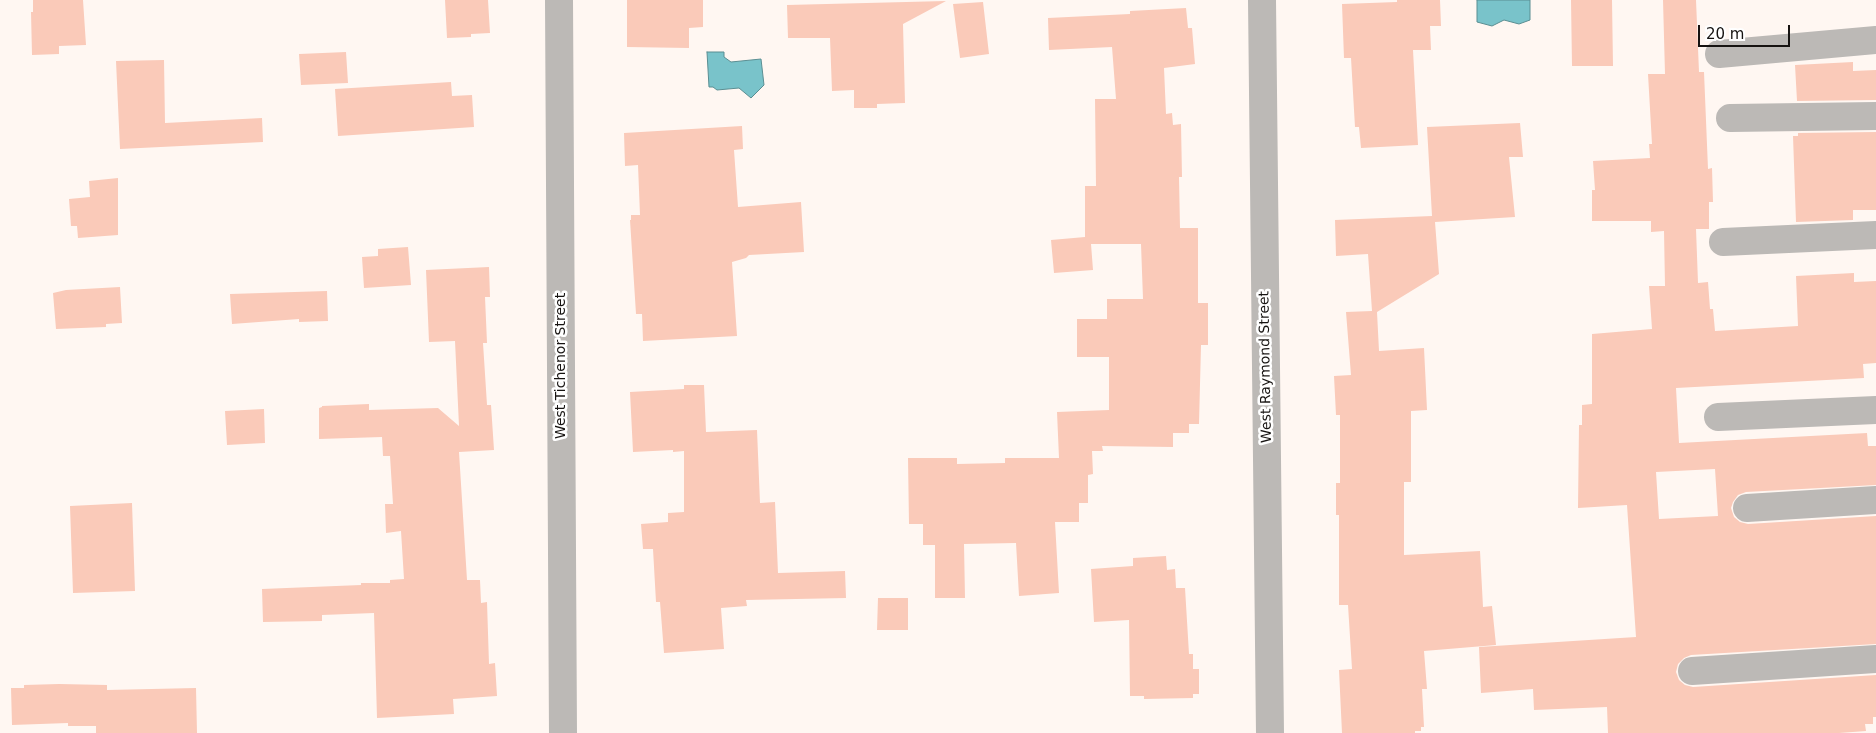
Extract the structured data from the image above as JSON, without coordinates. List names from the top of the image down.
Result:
{
  "streets": {
    "street": ["West Tichenor Street", "West Raymond Street"]
  },
  "scale_bar": "20 m"
}
